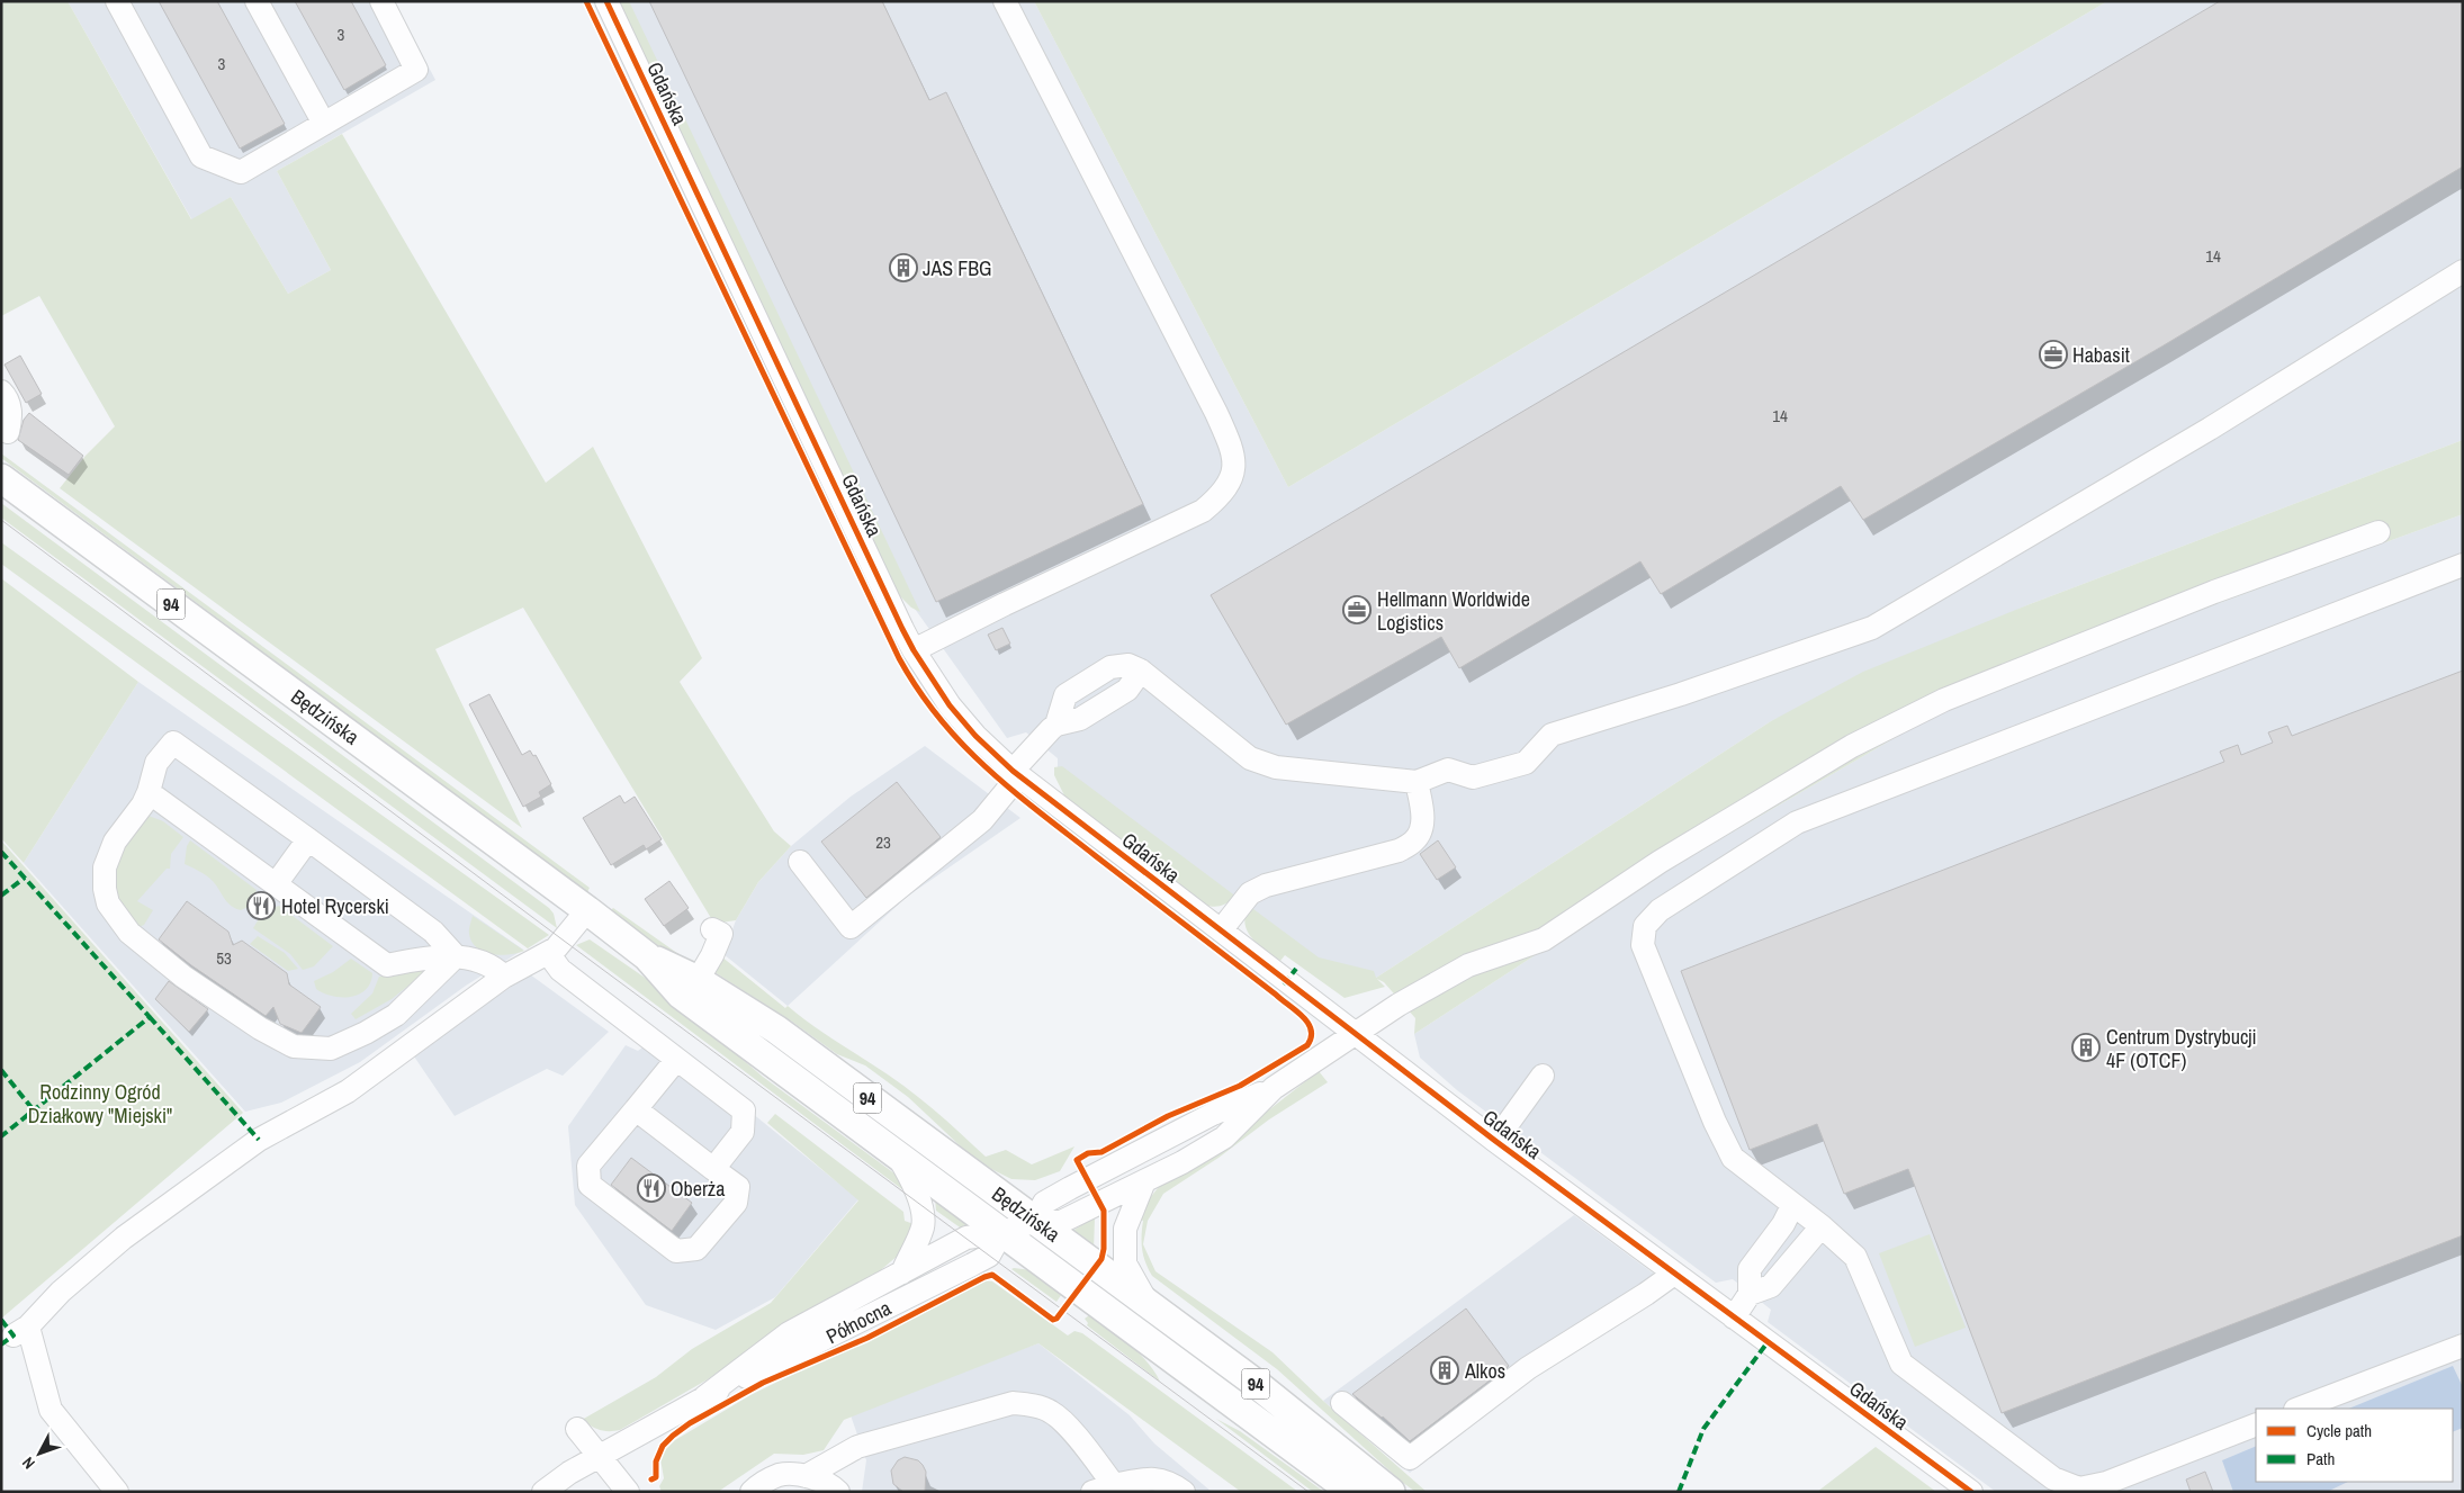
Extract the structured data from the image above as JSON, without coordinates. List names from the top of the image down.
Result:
{
  "streets": {
    "main road": ["94", "Będzińska"],
    "street": ["Gdańska", "Północna"]
  },
  "crossings": [
    ["Gdańska", "Północna"],
    ["Będzińska", "Północna"]
  ],
  "parks": ["Rodzinny Ogród Działkowy \"Miejski\""],
  "places": {
    "building": ["JAS FBG", "Centrum Dystrybucji 4F (OTCF)", "Alkos"],
    "office": ["Habasit", "Hellmann Worldwide Logistics"],
    "restaurant": ["Hotel Rycerski", "Oberża"]
  },
  "house_numbers": [
    "3",
    "3",
    "14",
    "14",
    "23",
    "53"
  ],
  "legend": ["Cycle path", "Path"],
  "north": "bottom left"
}
